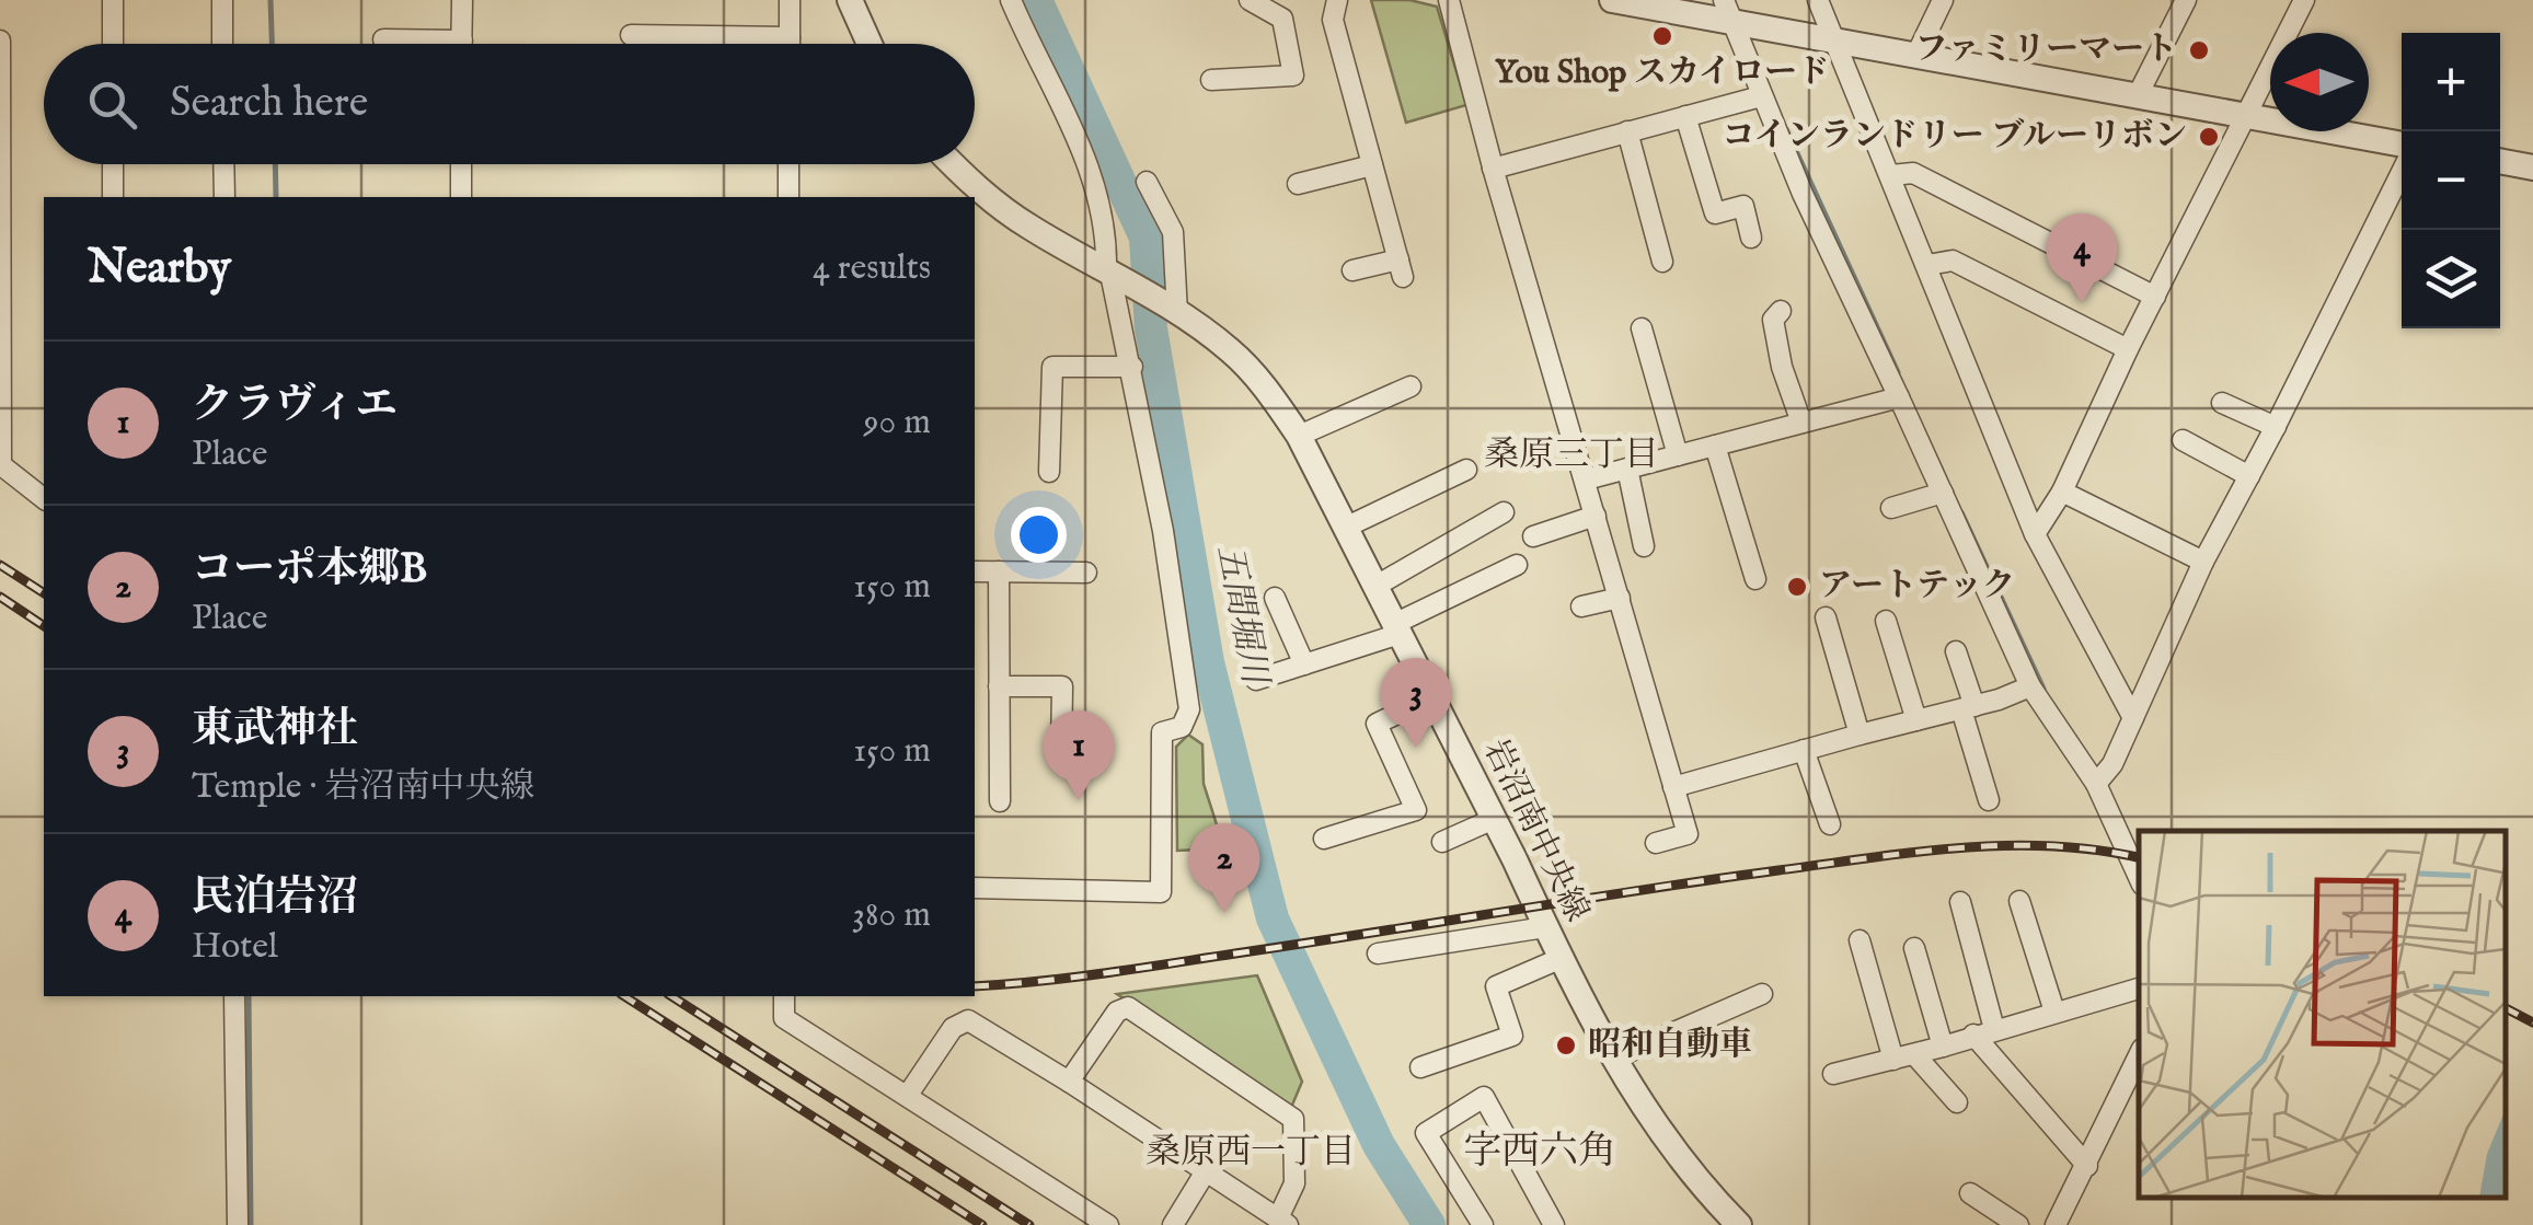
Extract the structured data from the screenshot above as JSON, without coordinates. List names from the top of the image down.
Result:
{
  "streets": {
    "street": ["岩沼南中央線"]
  },
  "districts": ["桑原三丁目", "字西六角", "桑原西一丁目"],
  "water": ["五間堀川"],
  "places": [
    "You Shop スカイロード",
    "ファミリーマート",
    "コインランドリー ブルーリボン",
    "アートテック",
    "昭和自動車"
  ],
  "north": "left",
  "page": {
    "map_buttons": ["+", "−"],
    "search": "Search here",
    "heading": ["Nearby", "4 results"],
    "pins": [
      "4",
      "3",
      "1",
      "2"
    ],
    "list": [
      {
        "mark": "1",
        "name": "クラヴィエ",
        "note": "Place",
        "value": "90 m"
      },
      {
        "mark": "2",
        "name": "コーポ本郷B",
        "note": "Place",
        "value": "150 m"
      },
      {
        "mark": "3",
        "name": "東武神社",
        "note": "Temple · 岩沼南中央線",
        "value": "150 m"
      },
      {
        "mark": "4",
        "name": "民泊岩沼",
        "note": "Hotel",
        "value": "380 m"
      }
    ]
  }
}
